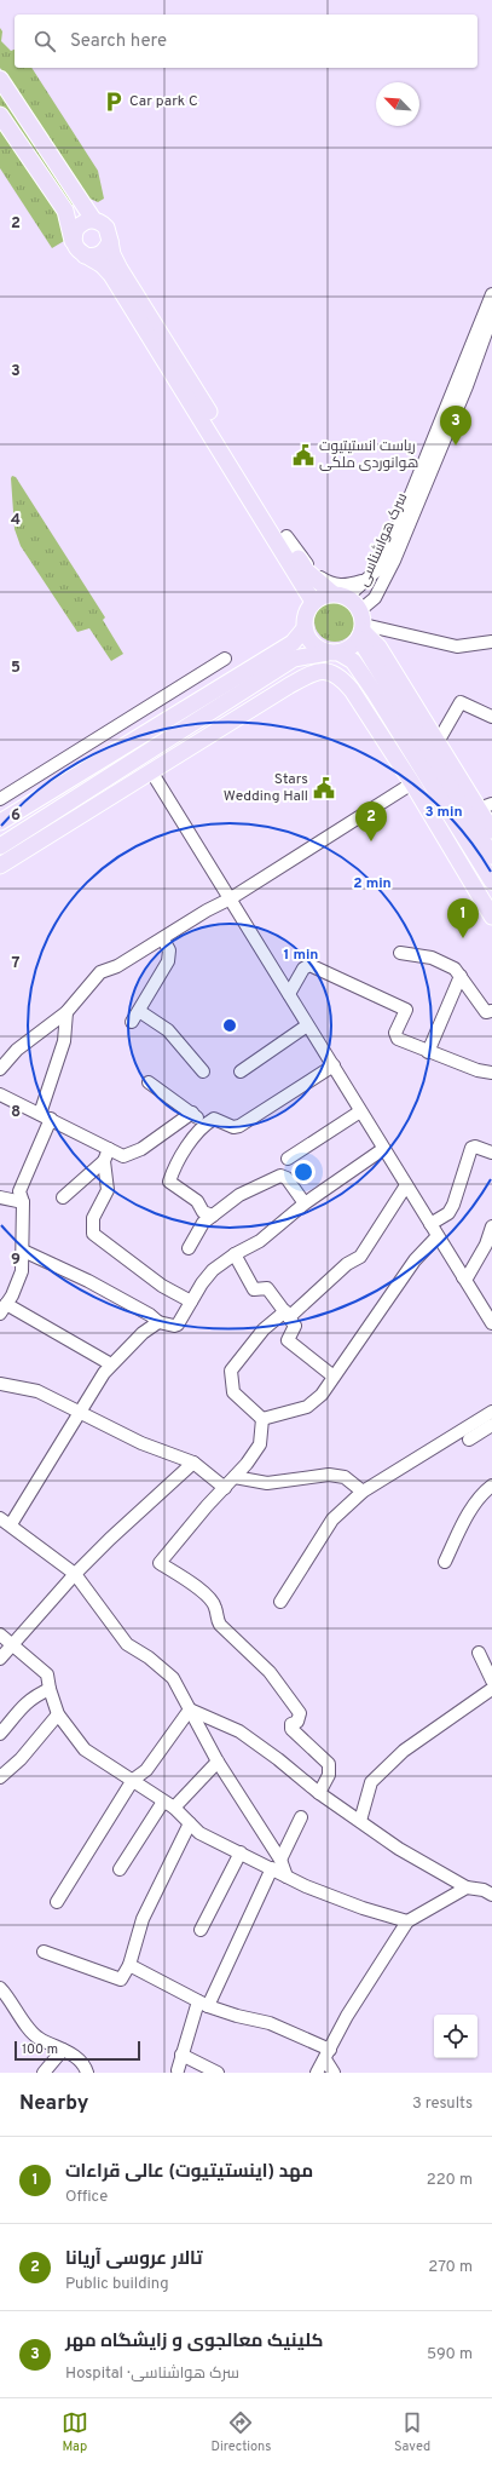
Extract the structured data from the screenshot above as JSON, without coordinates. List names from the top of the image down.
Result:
{
  "streets": {
    "street": ["سرک هواشناسی"]
  },
  "places": {
    "parking": ["Car park C"],
    "public building": ["ریاست انستیتیوت هوانوردی ملکی", "Stars Wedding Hall"]
  },
  "scale_bar": "100 m",
  "north": "top left",
  "page": {
    "search": "Search here",
    "pins": ["3", "2", "1"],
    "scale": "100 m",
    "heading": ["Nearby", "3 results"],
    "list": [
      {
        "mark": "1",
        "name": "مهد (اینستیتیوت) عالی قراءات",
        "note": "Office",
        "value": "220 m"
      },
      {
        "mark": "2",
        "name": "تالار عروسی آریانا",
        "note": "Public building",
        "value": "270 m"
      },
      {
        "mark": "3",
        "name": "کلینیک معالجوی و زایشگاه مهر",
        "note": "Hospital · سرک هواشناسی",
        "value": "590 m"
      }
    ],
    "nav": ["Map", "Directions", "Saved"]
  },
  "grid": {
    "rows": [
      "2",
      "3",
      "4",
      "5",
      "6",
      "7",
      "8",
      "9"
    ]
  },
  "rings": ["3 min", "2 min", "1 min"]
}
